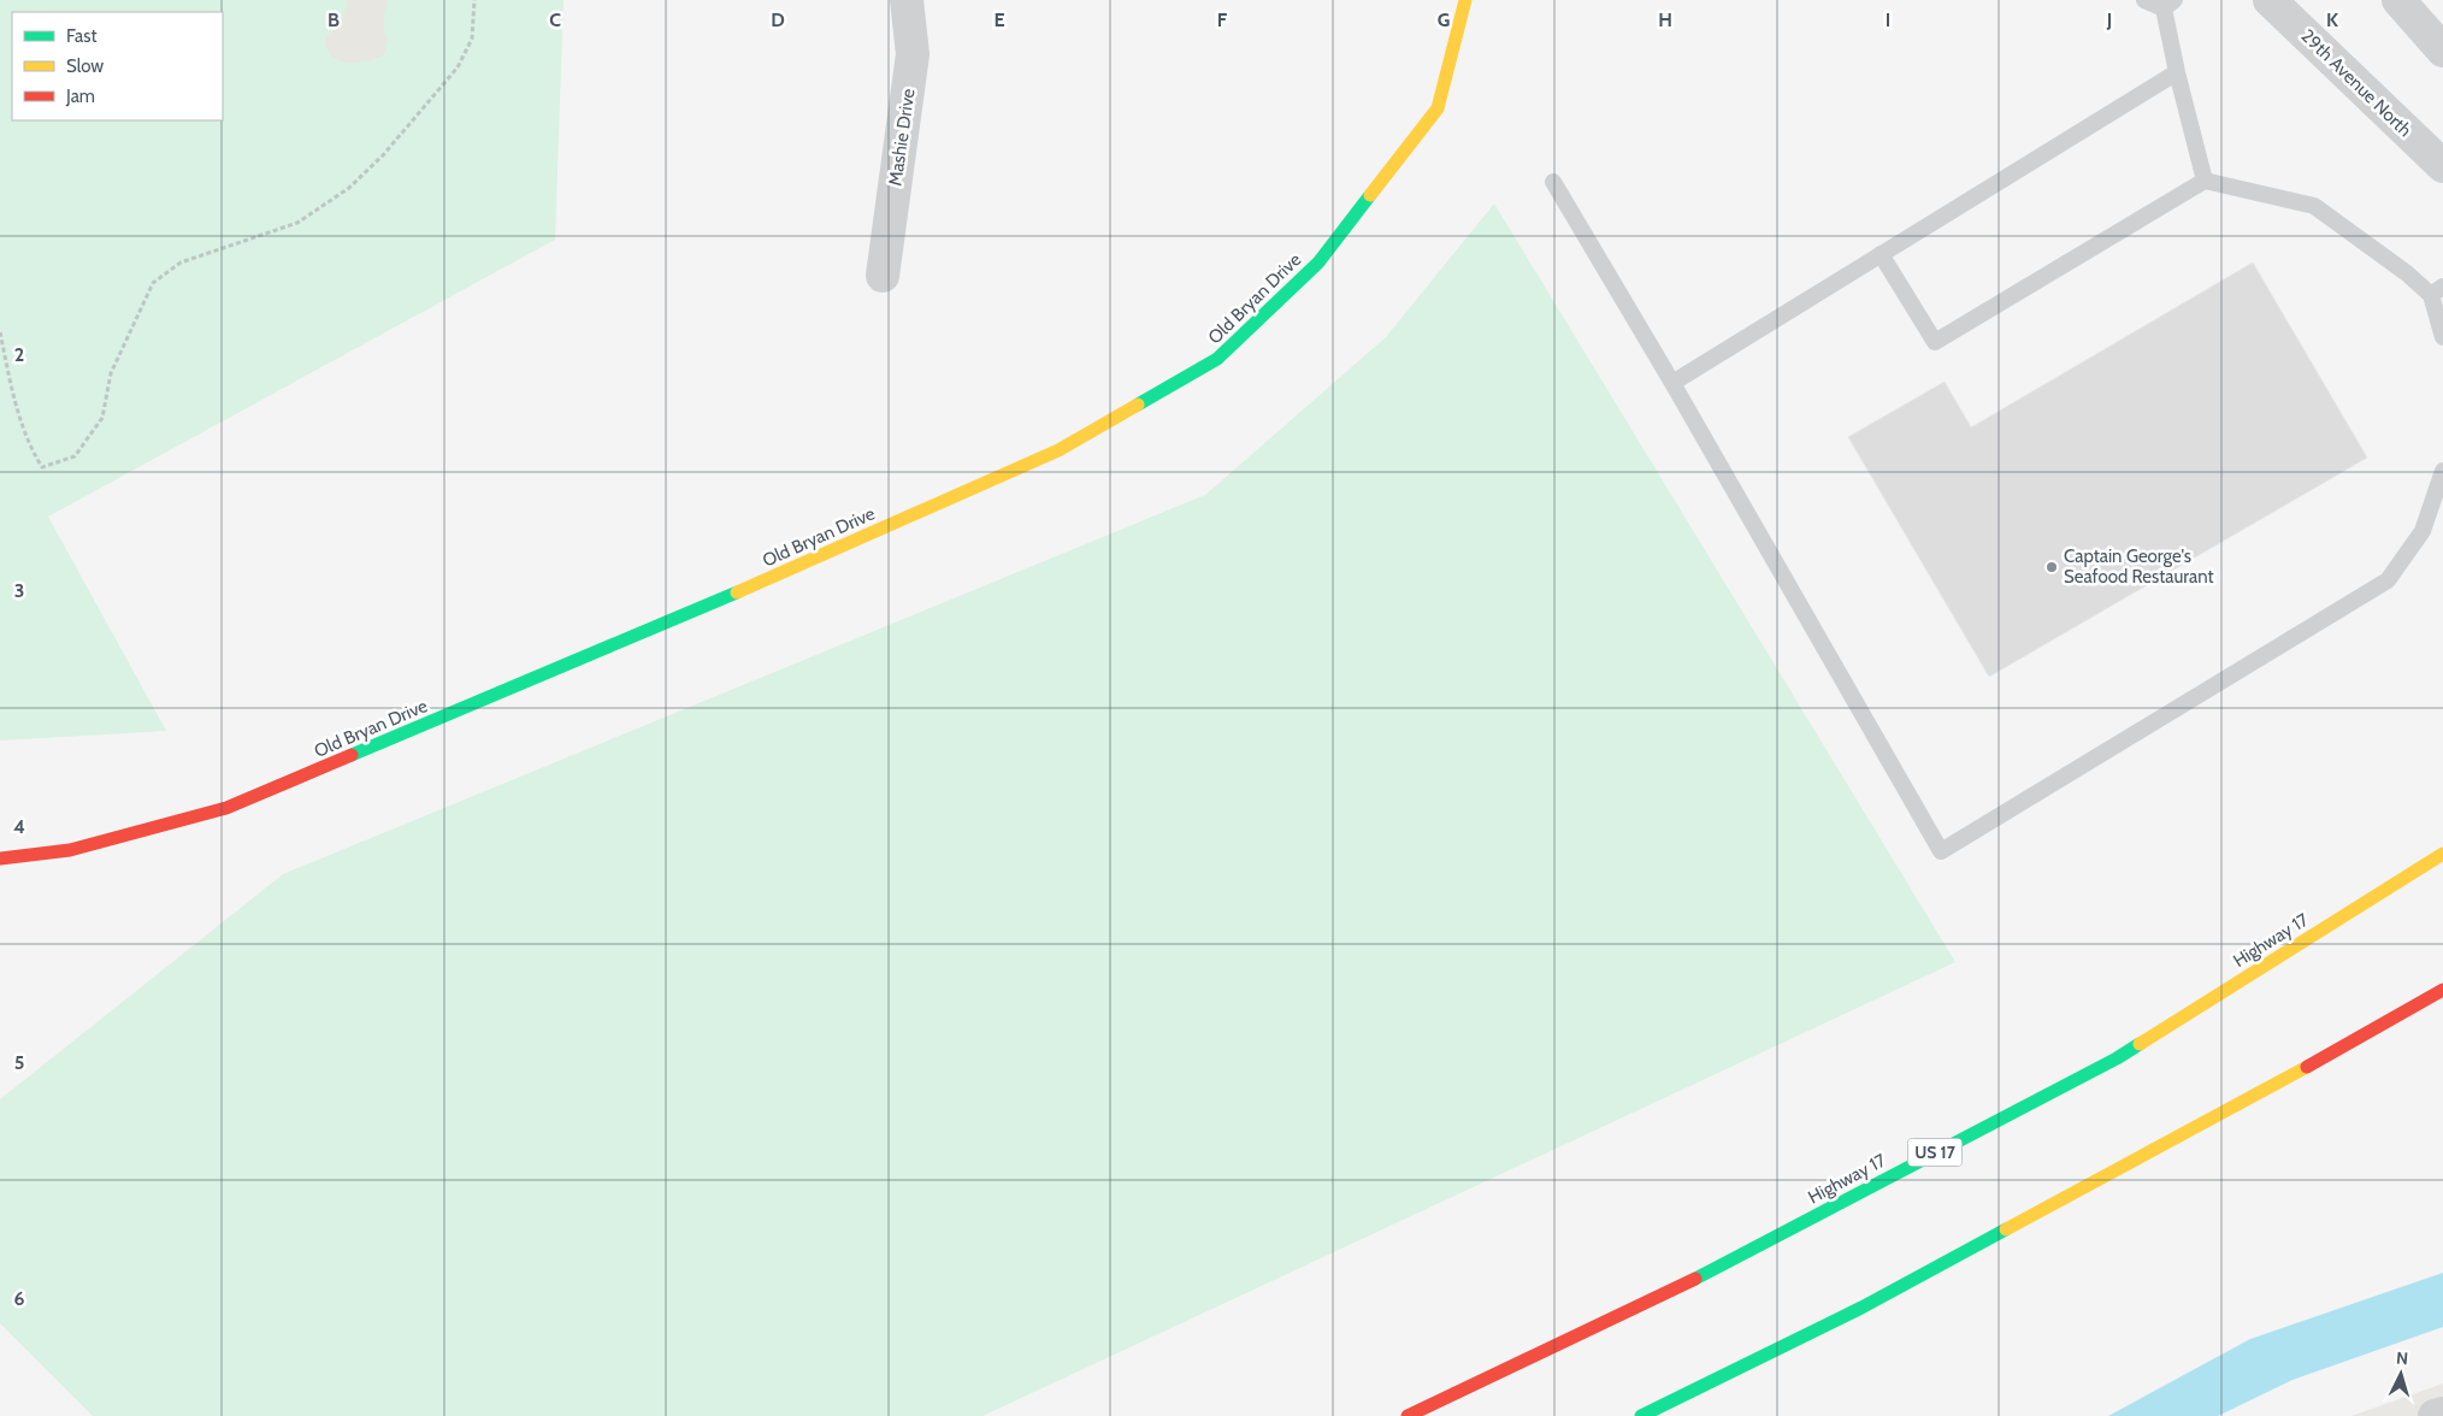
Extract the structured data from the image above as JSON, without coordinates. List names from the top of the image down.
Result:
{
  "streets": {
    "main road": ["Old Bryan Drive", "Highway 17", "US 17"],
    "street": ["29th Avenue North", "Mashie Drive"]
  },
  "places": ["Captain George's Seafood Restaurant"],
  "legend": ["Fast", "Slow", "Jam"],
  "north": "top",
  "grid": {
    "columns": [
      "B",
      "C",
      "D",
      "E",
      "F",
      "G",
      "H",
      "I",
      "J",
      "K"
    ],
    "rows": [
      "2",
      "3",
      "4",
      "5",
      "6"
    ]
  }
}
